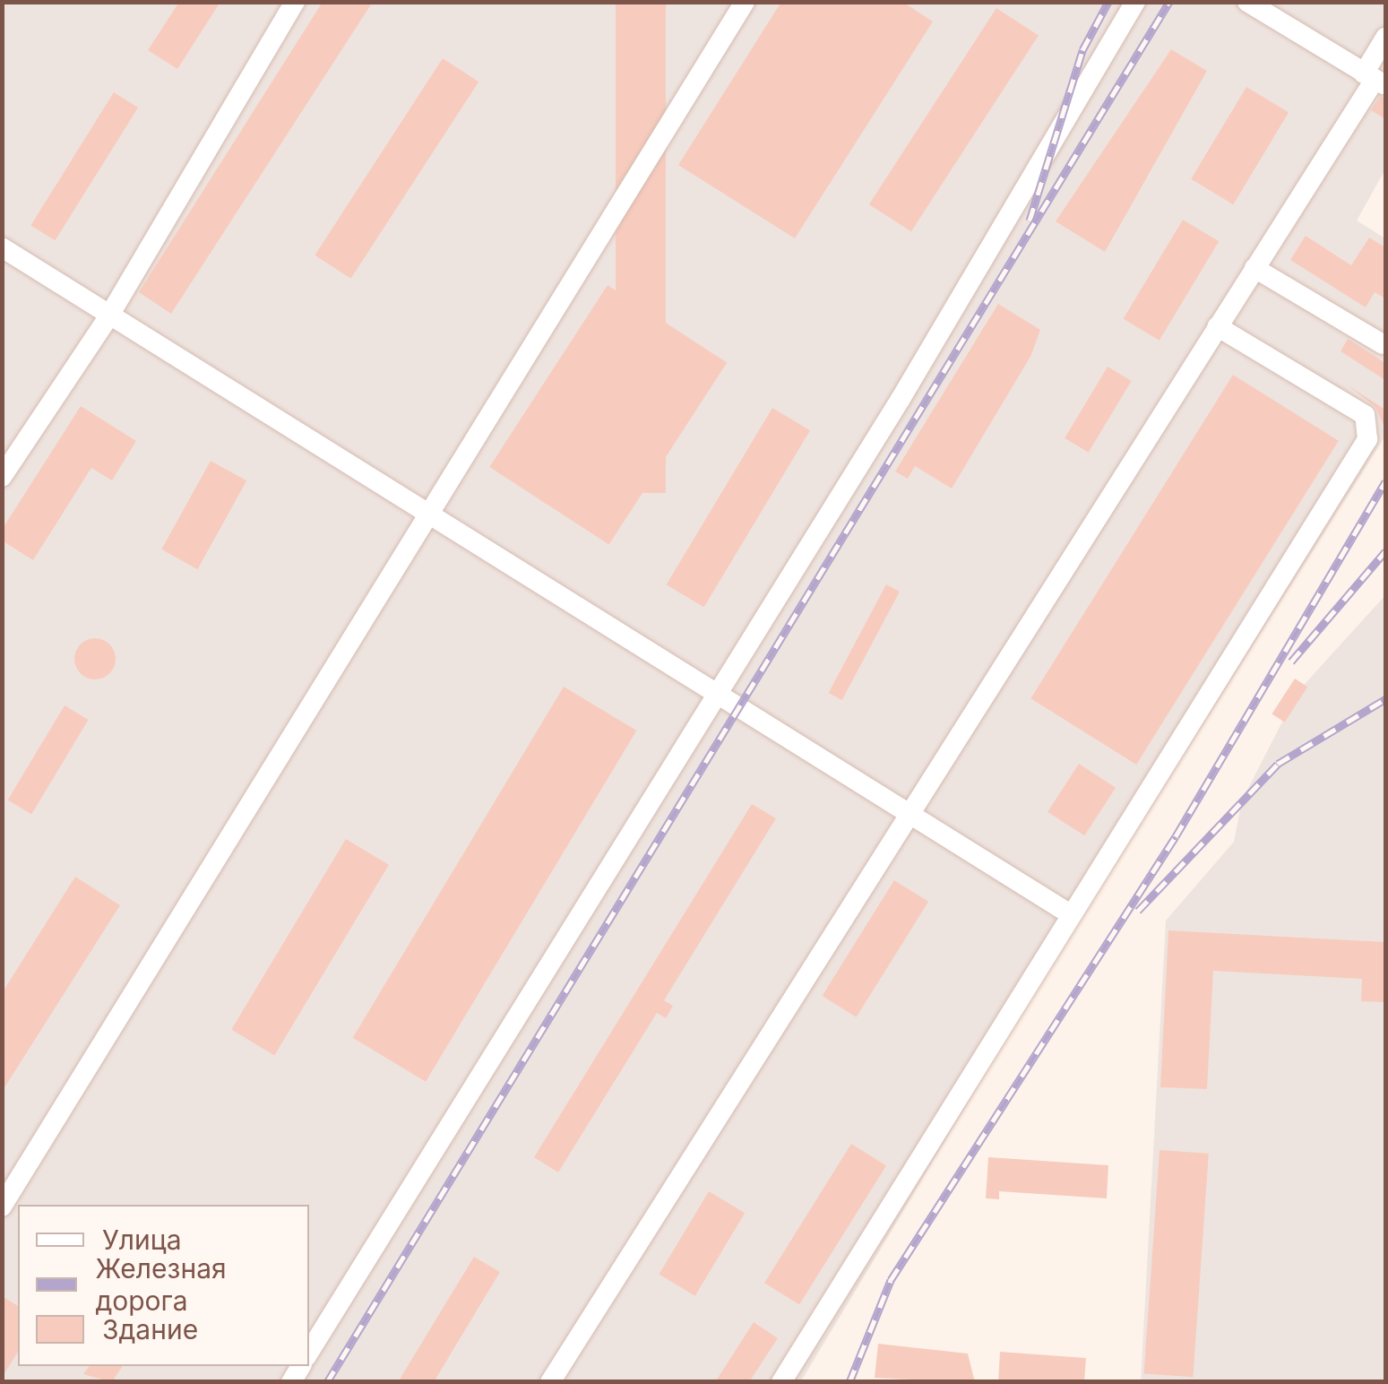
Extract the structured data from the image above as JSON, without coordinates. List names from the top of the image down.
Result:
{
  "legend": ["Улица", "Железная дорога", "Здание"]
}
